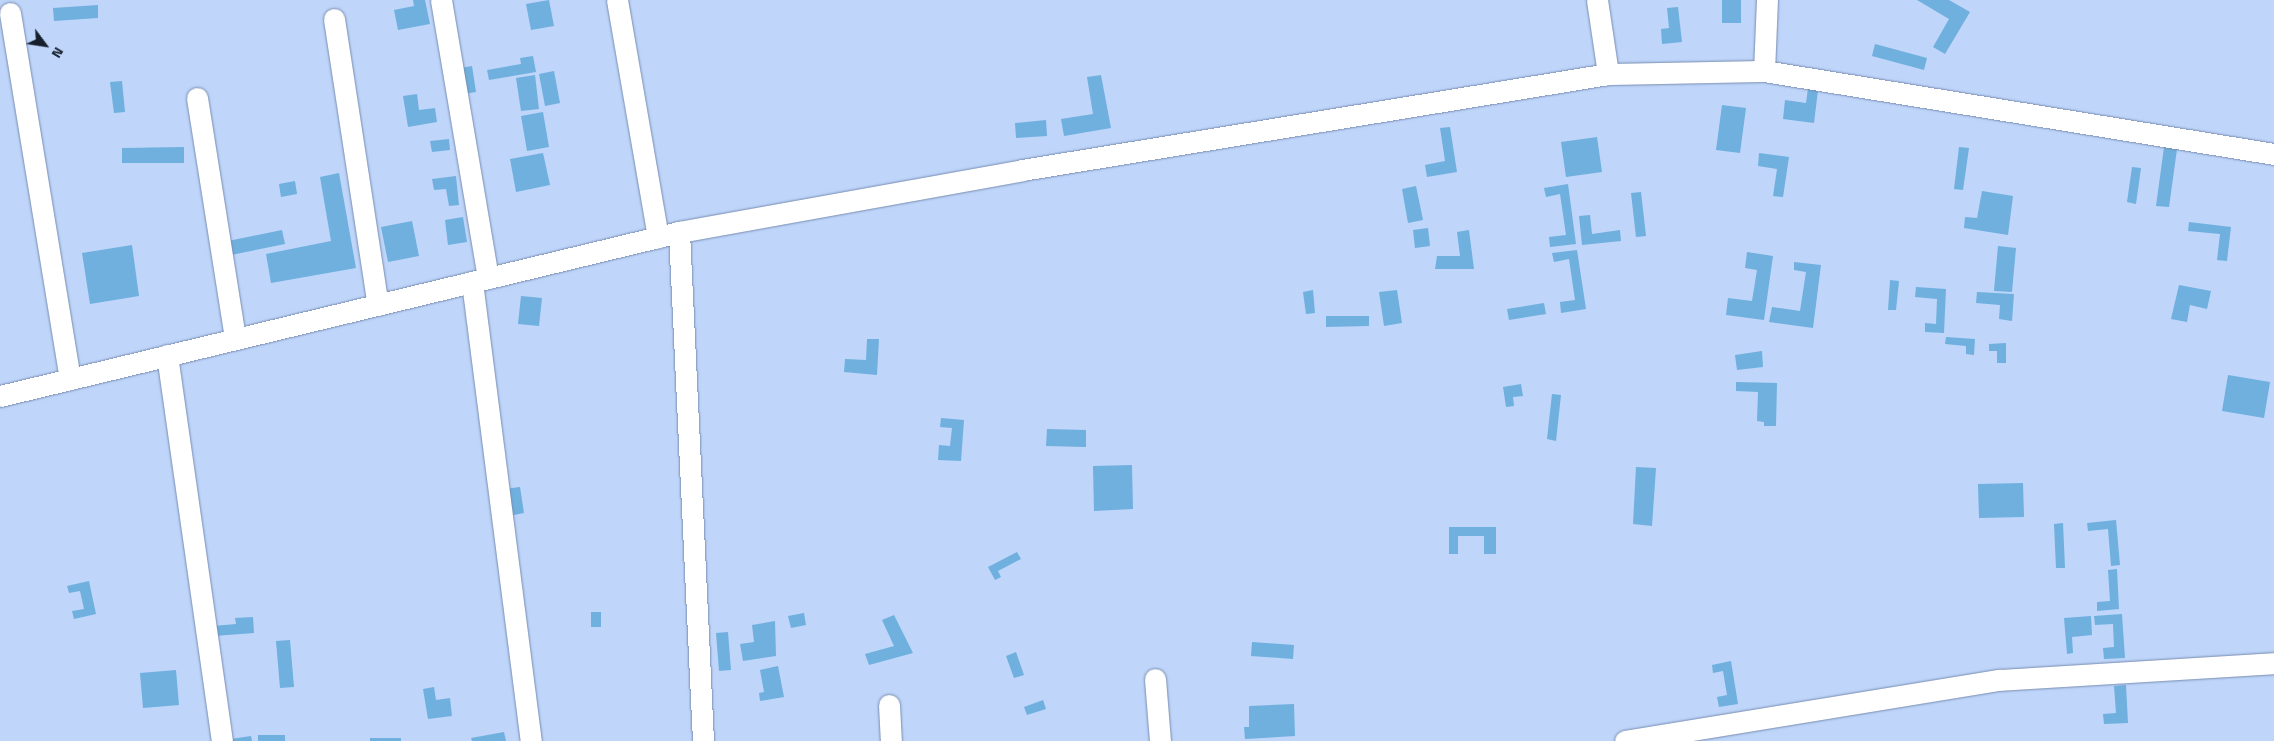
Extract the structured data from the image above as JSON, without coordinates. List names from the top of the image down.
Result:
{
  "north": "bottom right"
}
